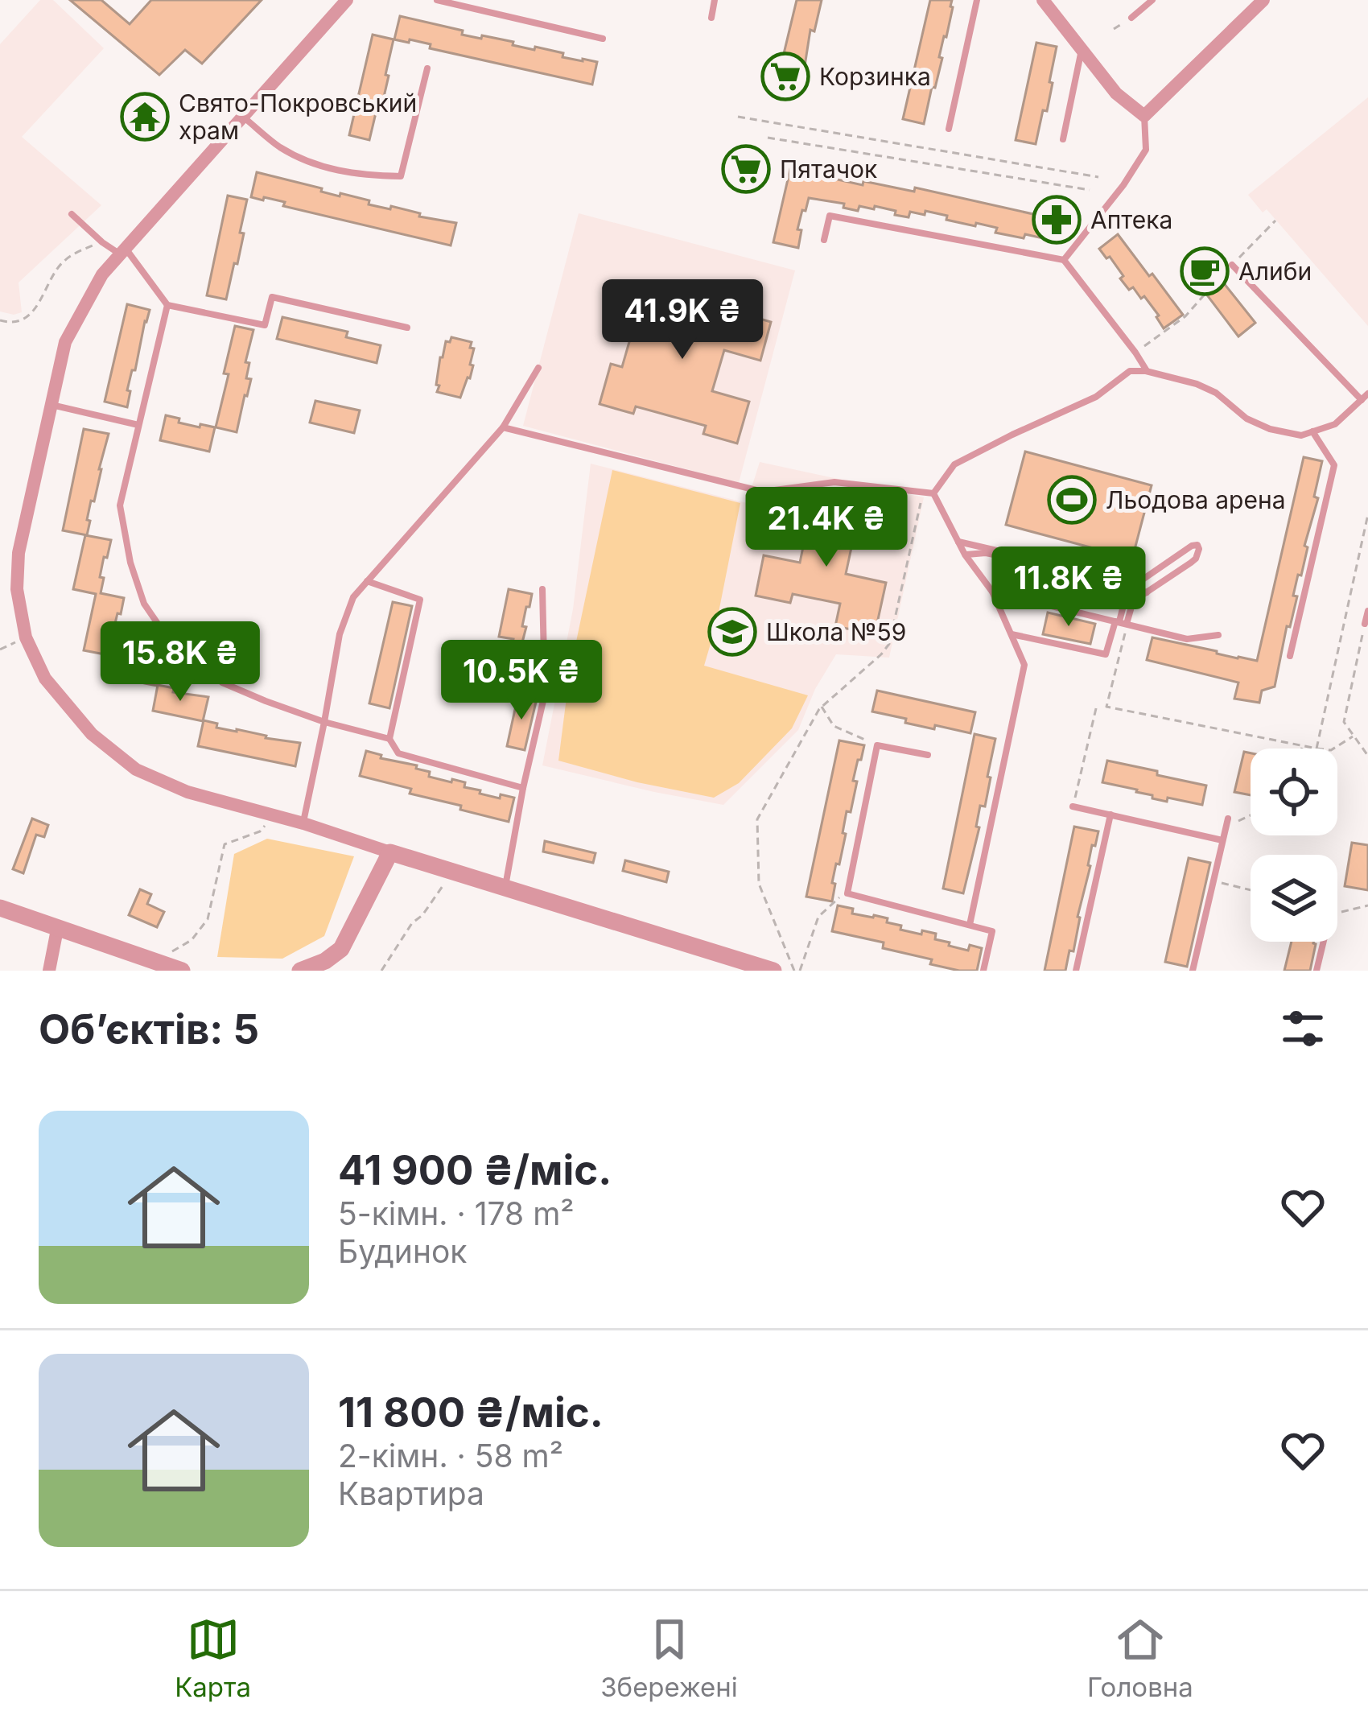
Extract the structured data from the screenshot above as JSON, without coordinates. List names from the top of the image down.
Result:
{
  "places": {
    "supermarket": ["Корзинка", "Пятачок"],
    "temple": ["Свято-Покровський храм"],
    "pharmacy": ["Аптека"],
    "cafe": ["Алиби"],
    "sports": ["Льодова арена"],
    "school or university": ["Школа №59"]
  },
  "page": {
    "price": [
      "41.9K ₴",
      "21.4K ₴",
      "11.8K ₴",
      "15.8K ₴",
      "10.5K ₴"
    ],
    "heading": "Об’єктів: 5",
    "list": [
      {
        "name": "41 900 ₴/міс.",
        "note": "5-кімн. · 178 m² · Будинок"
      },
      {
        "name": "11 800 ₴/міс.",
        "note": "2-кімн. · 58 m² · Квартира"
      }
    ],
    "tabs": ["Карта", "Збережені", "Головна"]
  }
}
